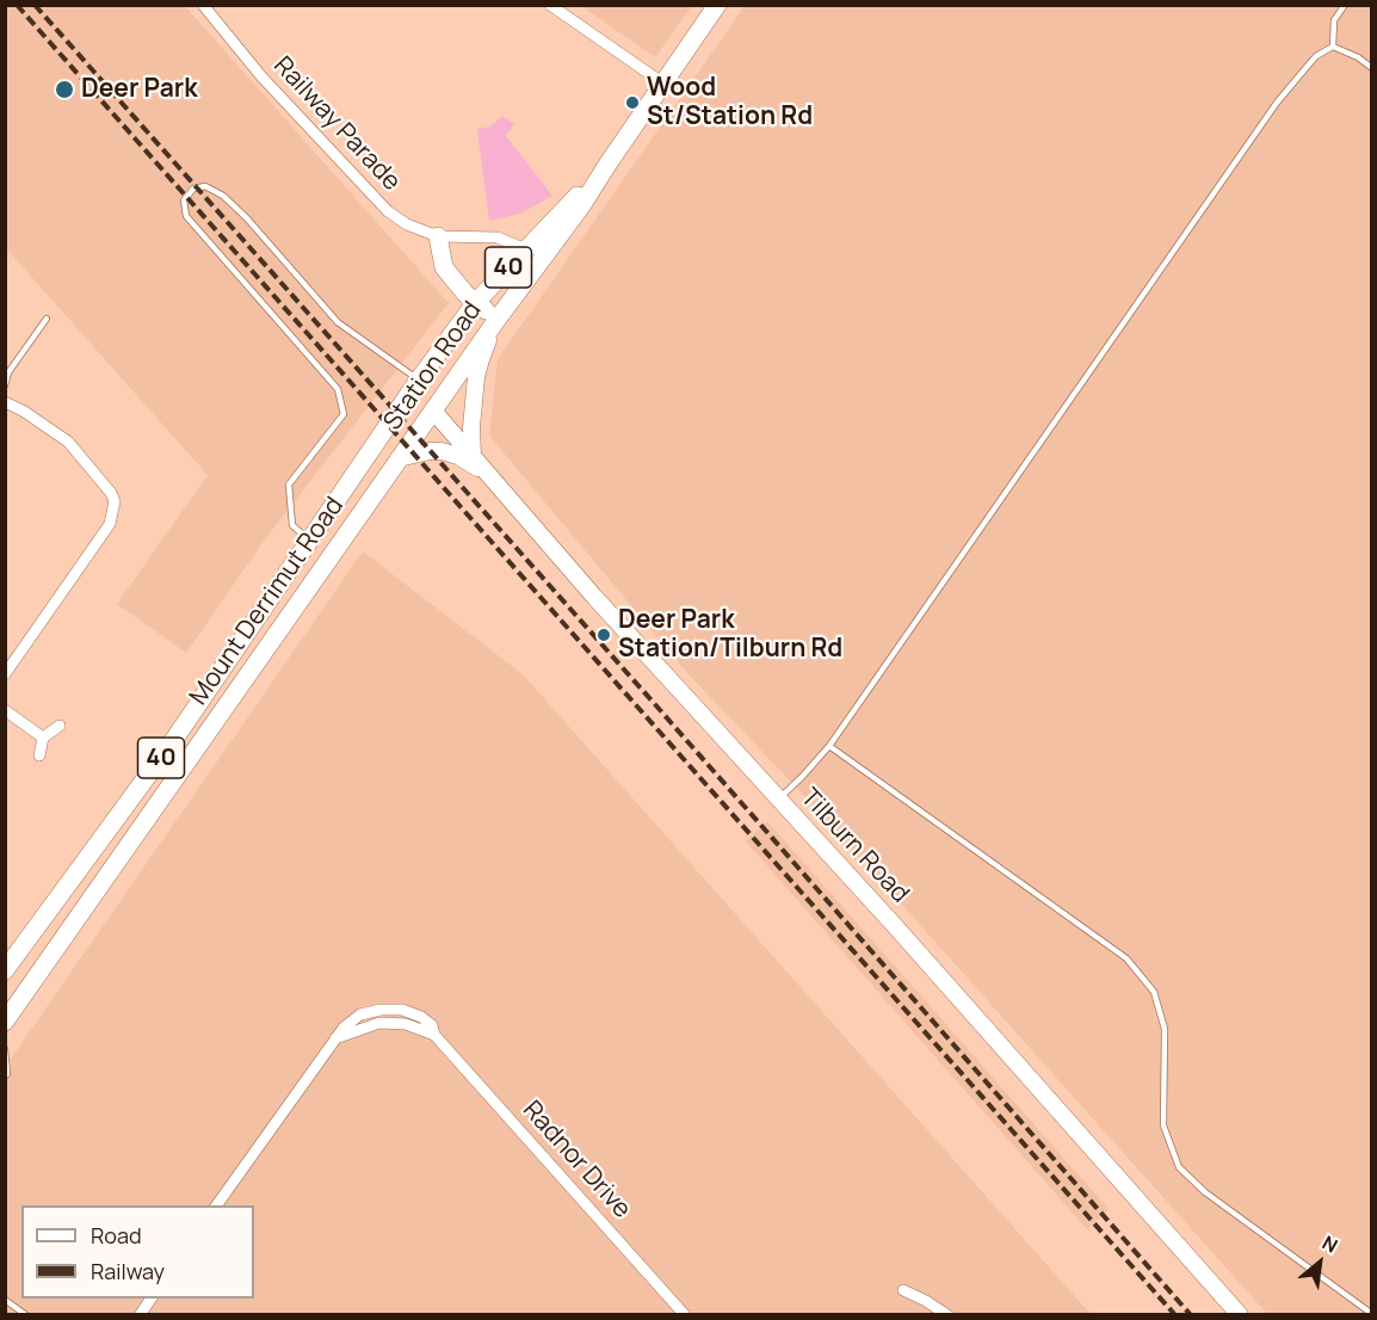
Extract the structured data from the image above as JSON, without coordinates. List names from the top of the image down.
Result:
{
  "streets": {
    "main road": ["40", "Station Road", "Mount Derrimut Road"],
    "street": ["Railway Parade", "Tilburn Road", "Radnor Drive"]
  },
  "crossings": [
    ["Railway Parade", "Station Road"],
    ["Station Road", "Mount Derrimut Road"],
    ["Station Road", "Tilburn Road"]
  ],
  "places": ["Deer Park", "Wood St/Station Rd", "Deer Park Station/Tilburn Rd"],
  "legend": ["Road", "Railway"],
  "north": "top right"
}
